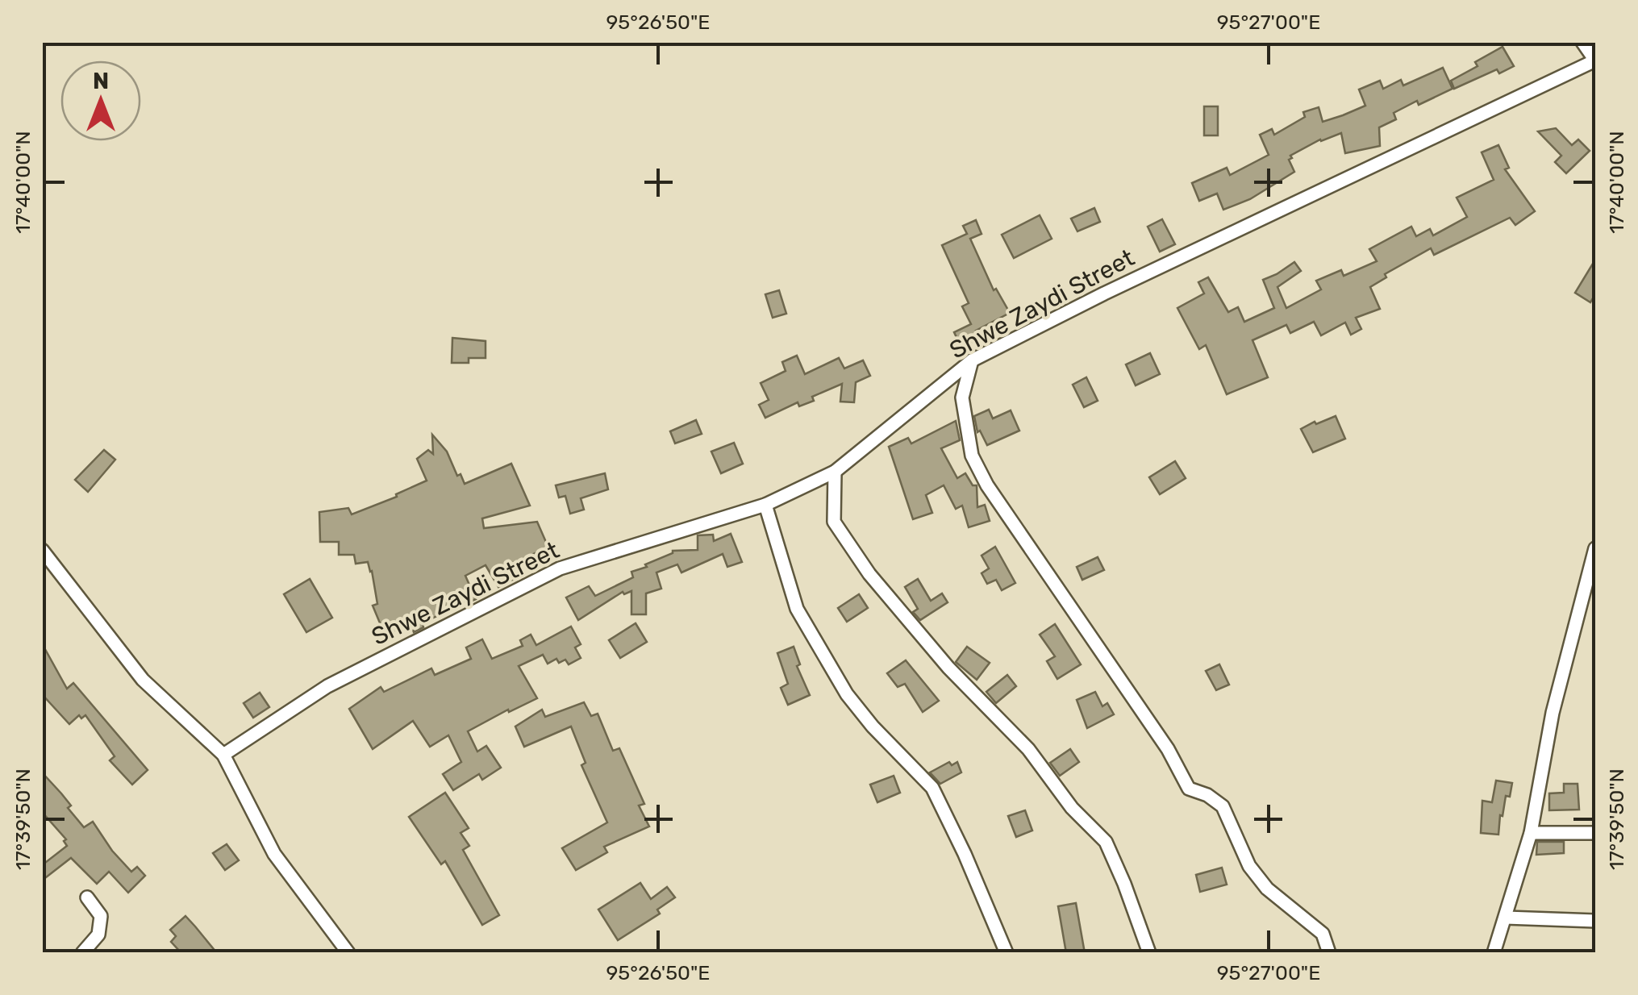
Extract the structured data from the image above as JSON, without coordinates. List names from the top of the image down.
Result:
{
  "streets": {
    "street": ["Shwe Zaydi Street"]
  },
  "north": "top",
  "coordinates": [
    "95°26'50\"E",
    "95°27'00\"E",
    "17°40'00\"N",
    "17°39'50\"N"
  ]
}
